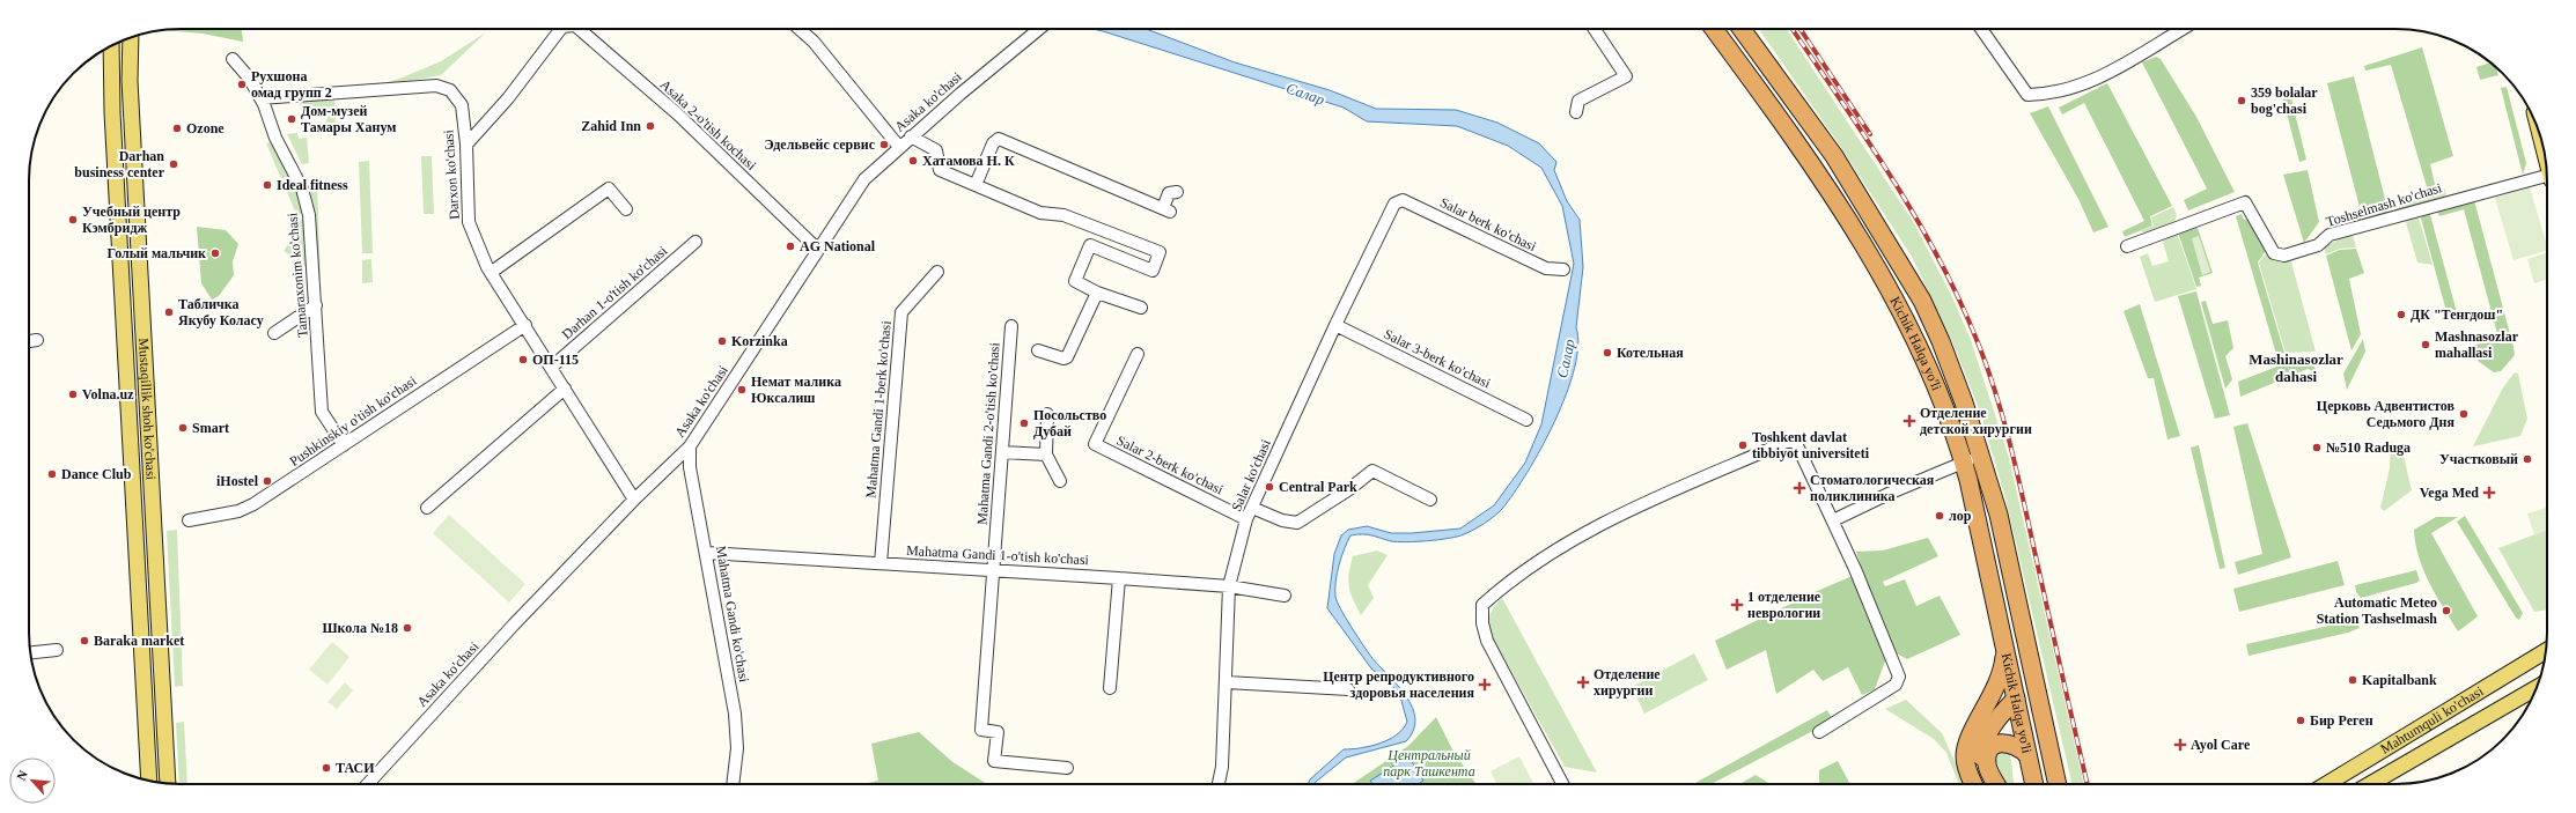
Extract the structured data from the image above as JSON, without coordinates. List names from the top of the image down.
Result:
{
  "streets": {
    "highway": ["Kichik Halqa yo'li"],
    "main road": ["Mustaqillik shoh ko'chasi", "Mahtumquli ko'chasi"],
    "street": [
      "Asaka ko'chasi",
      "Asaka 2-o'tish kochasi",
      "Darxon ko'chasi",
      "Toshselmash ko'chasi",
      "Salar berk ko'chasi",
      "Tamaraxonim ko'chasi",
      "Darhan 1-o'tish ko'chasi",
      "Salar 3-berk ko'chasi",
      "Mahatma Gandi 1-berk ko'chasi",
      "Pushkinskiy o'tish ko'chasi",
      "Mahatma Gandi 2-o'tish ko'chasi",
      "Salar 2-berk ko'chasi",
      "Salar ko'chasi",
      "Mahatma Gandi 1-o'tish ko'chasi",
      "Mahatma Gandi ko'chasi"
    ]
  },
  "crossings": [
    ["Asaka ko'chasi", "Asaka 2-o'tish kochasi"],
    ["Asaka ko'chasi", "Darxon ko'chasi"],
    ["Asaka ko'chasi", "Mahatma Gandi ko'chasi"],
    ["Asaka 2-o'tish kochasi", "Darxon ko'chasi"],
    ["Darxon ko'chasi", "Tamaraxonim ko'chasi"],
    ["Darxon ko'chasi", "Darhan 1-o'tish ko'chasi"],
    ["Darxon ko'chasi", "Pushkinskiy o'tish ko'chasi"],
    ["Salar berk ko'chasi", "Salar ko'chasi"],
    ["Tamaraxonim ko'chasi", "Pushkinskiy o'tish ko'chasi"],
    ["Salar 3-berk ko'chasi", "Salar ko'chasi"],
    ["Mahatma Gandi 1-berk ko'chasi", "Mahatma Gandi 1-o'tish ko'chasi"],
    ["Mahatma Gandi 2-o'tish ko'chasi", "Mahatma Gandi 1-o'tish ko'chasi"],
    ["Salar 2-berk ko'chasi", "Salar ko'chasi"],
    ["Salar ko'chasi", "Mahatma Gandi 1-o'tish ko'chasi"],
    ["Mahatma Gandi 1-o'tish ko'chasi", "Mahatma Gandi ko'chasi"]
  ],
  "districts": ["Mashinasozlar dahasi"],
  "water": ["Салар"],
  "parks": ["Центральный парк Ташкента"],
  "places": {
    "other": [
      "Рухшона омад групп 2",
      "359 bolalar bog'chasi",
      "Дом-музей Тамары Ханум",
      "Zahid Inn",
      "Ozone",
      "Эдельвейс сервис",
      "Хатамова Н. К",
      "Darhan business center",
      "Ideal fitness",
      "Учебный центр Кэмбридж",
      "AG National",
      "Голый мальчик",
      "Табличка Якубу Коласу",
      "ДК \"Тенгдош\"",
      "Korzinka",
      "Mashnasozlar mahallasi",
      "Котельная",
      "ОП-115",
      "Немат малика Юксалиш",
      "Volna.uz",
      "Церковь Адвентистов Седьмого Дня",
      "Посольство Дубай",
      "Smart",
      "Toshkent davlat tibbiyot universiteti",
      "№510 Raduga",
      "Участковый",
      "Dance Club",
      "iHostel",
      "Central Park",
      "лор",
      "Automatic Meteo Station Tashselmash",
      "Школа №18",
      "Baraka market",
      "Kapitalbank",
      "Бир Реген",
      "ТАСИ"
    ],
    "health": [
      "Отделение детской хирургии",
      "Стоматологическая поликлиника",
      "Vega Med",
      "1 отделение неврологии",
      "Отделение хирургии",
      "Центр репродуктивного здоровья населения",
      "Ayol Care"
    ]
  },
  "north": "top left"
}
